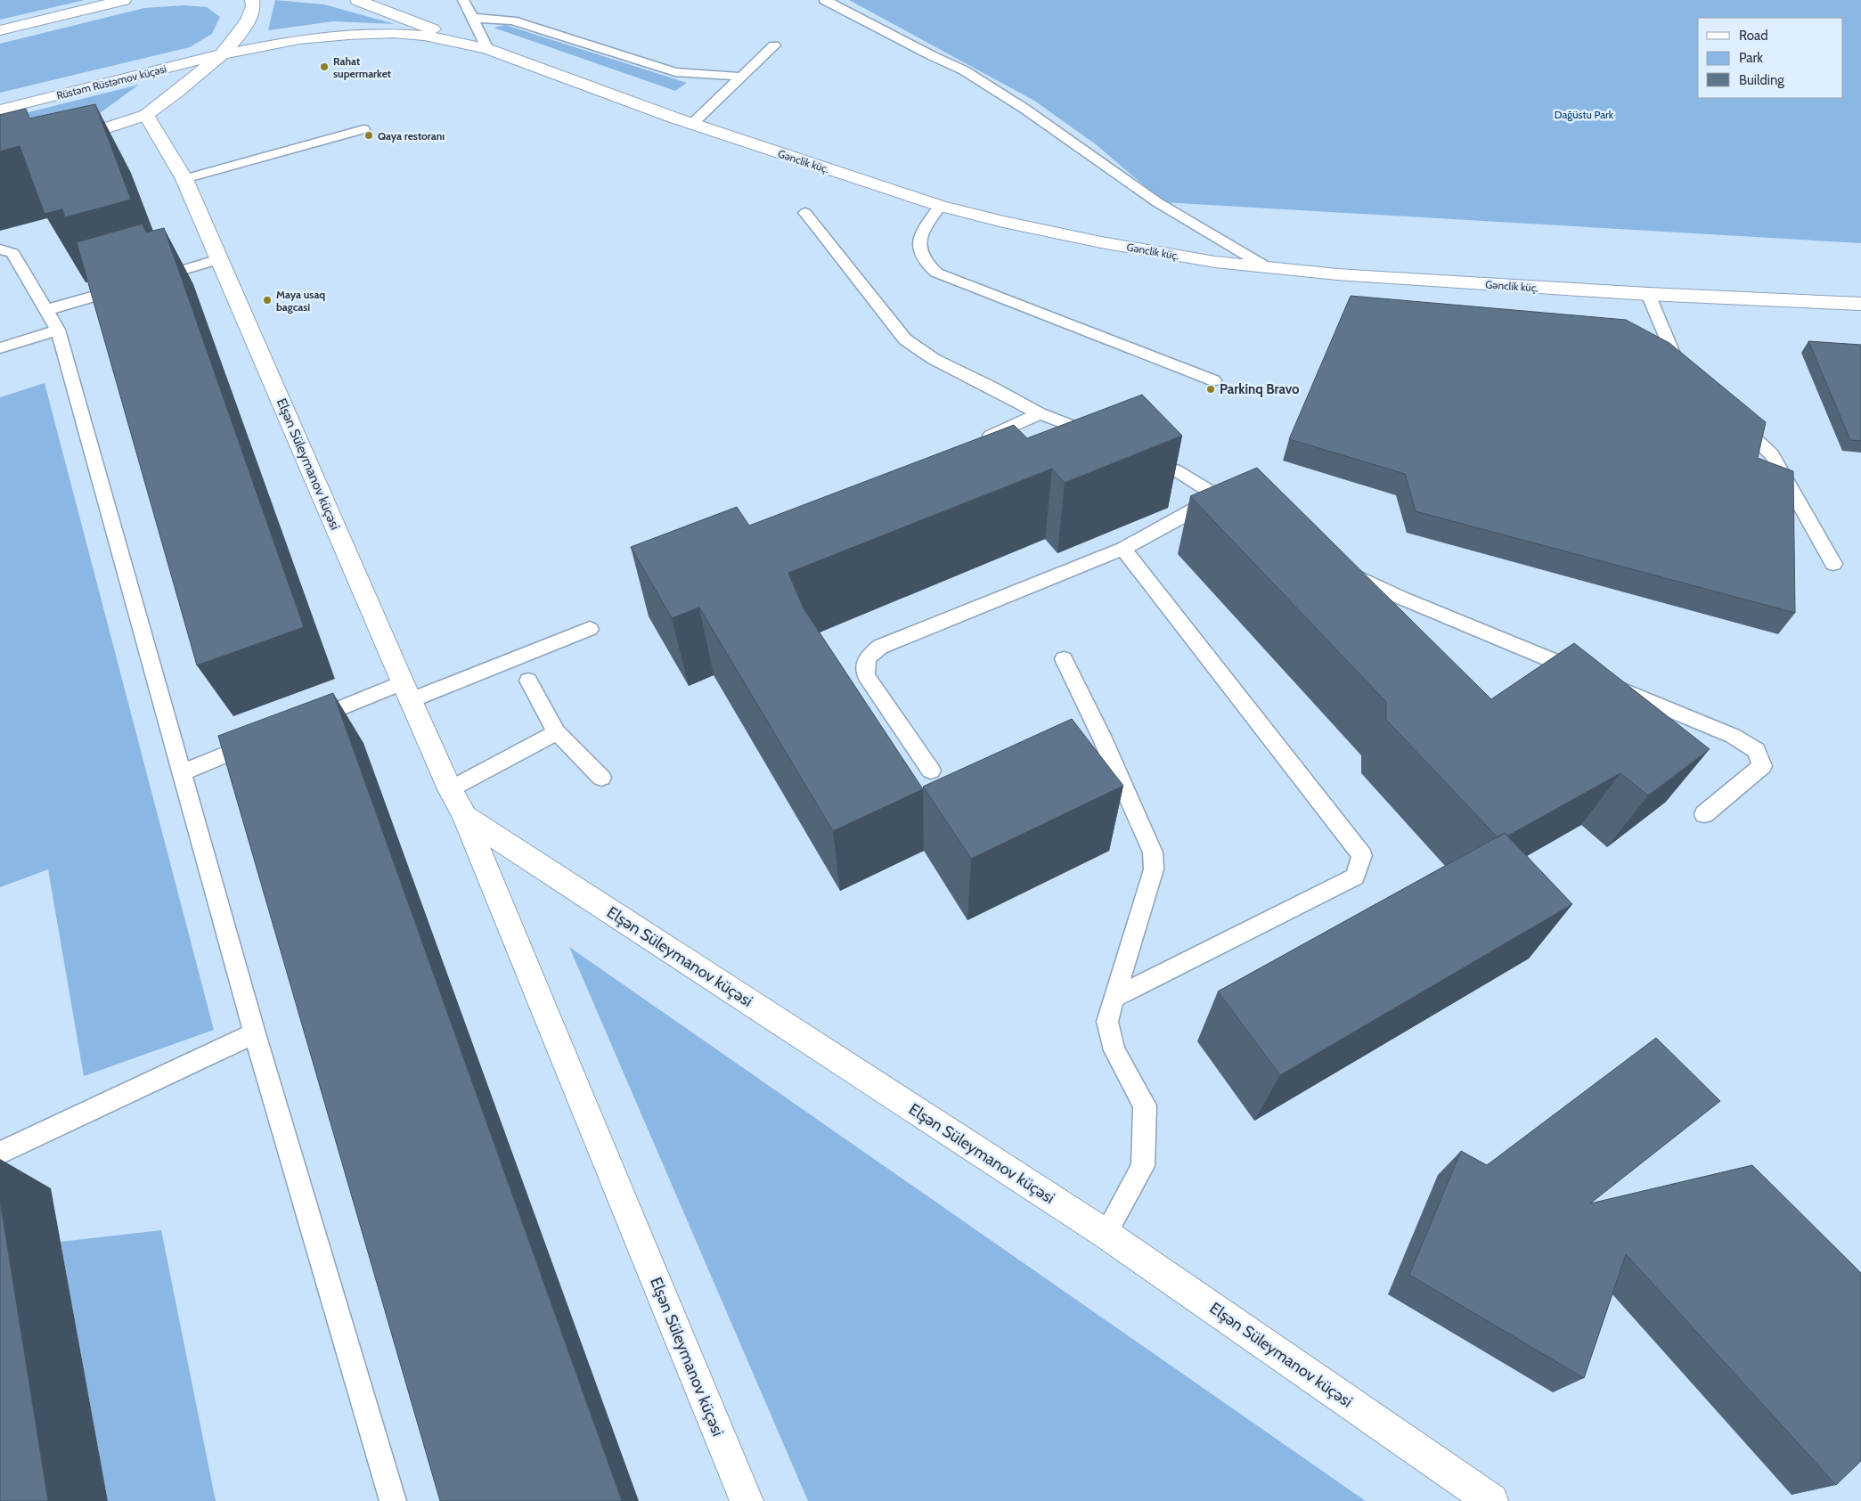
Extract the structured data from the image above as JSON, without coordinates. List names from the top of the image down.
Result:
{
  "streets": {
    "main road": ["Rüstəm Rüstəmov küçəsi", "Gənclik küç.", "Elşən Süleymanov küçəsi"]
  },
  "crossings": [
    ["Rüstəm Rüstəmov küçəsi", "Gənclik küç."]
  ],
  "parks": ["Dağüstu Park"],
  "places": [
    "Rahat supermarket",
    "Qaya restoranı",
    "Maya usaq bagcasi",
    "Parkinq Bravo"
  ],
  "legend": ["Road", "Park", "Building"]
}
